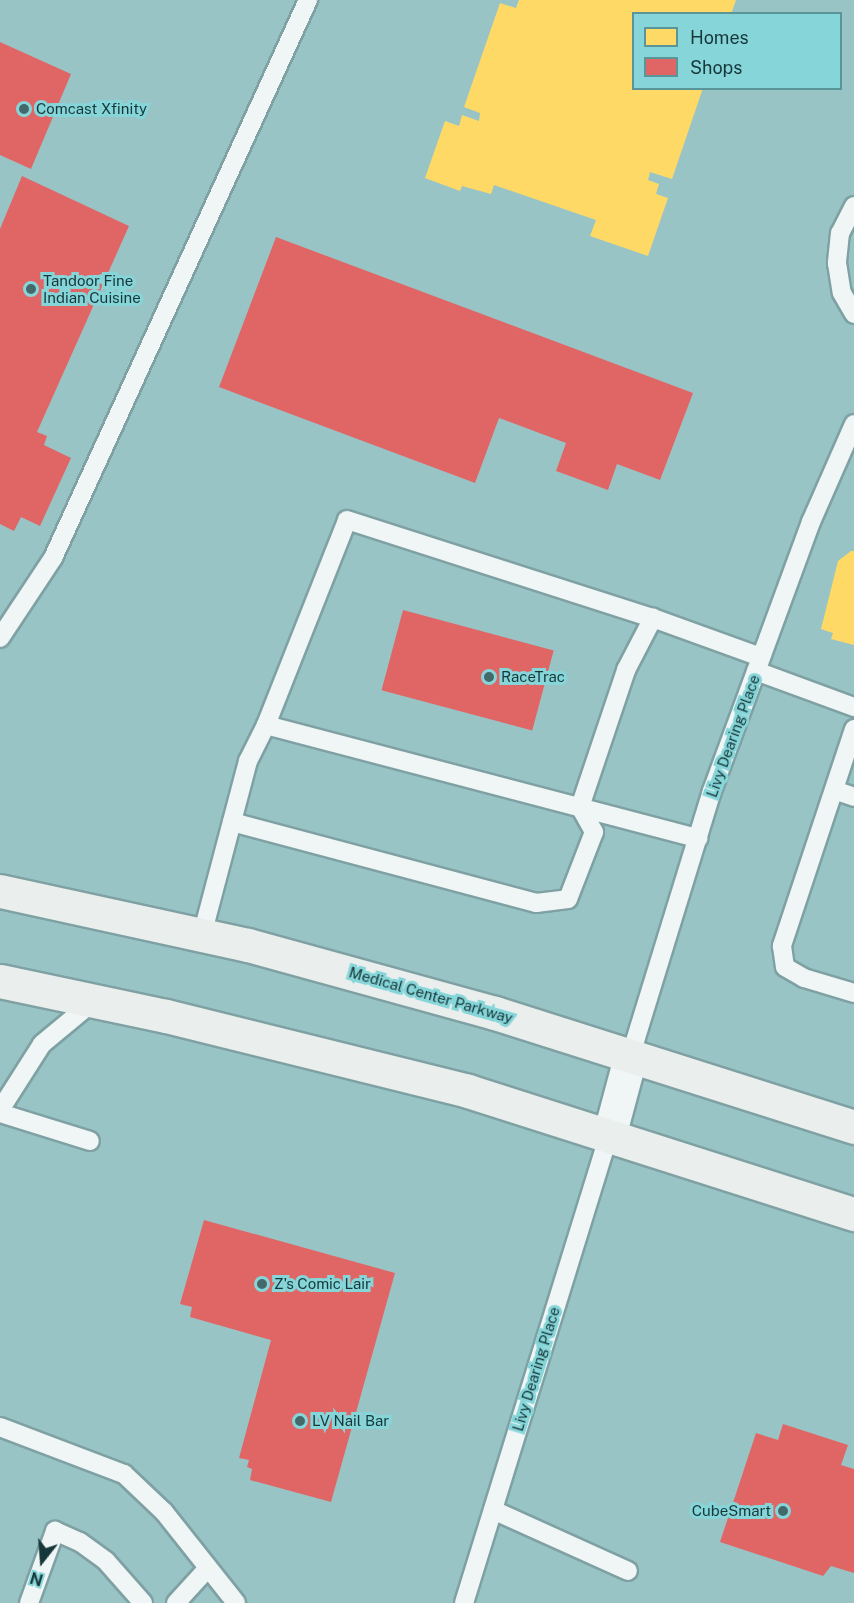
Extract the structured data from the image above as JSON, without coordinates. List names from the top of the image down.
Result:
{
  "streets": {
    "main road": ["Medical Center Parkway"],
    "lane": ["Livy Dearing Place"]
  },
  "crossings": [
    ["Livy Dearing Place", "Medical Center Parkway"]
  ],
  "places": [
    "Comcast Xfinity",
    "Tandoor Fine Indian Cuisine",
    "RaceTrac",
    "Z's Comic Lair",
    "LV Nail Bar",
    "CubeSmart"
  ],
  "legend": ["Homes", "Shops"],
  "north": "bottom"
}
